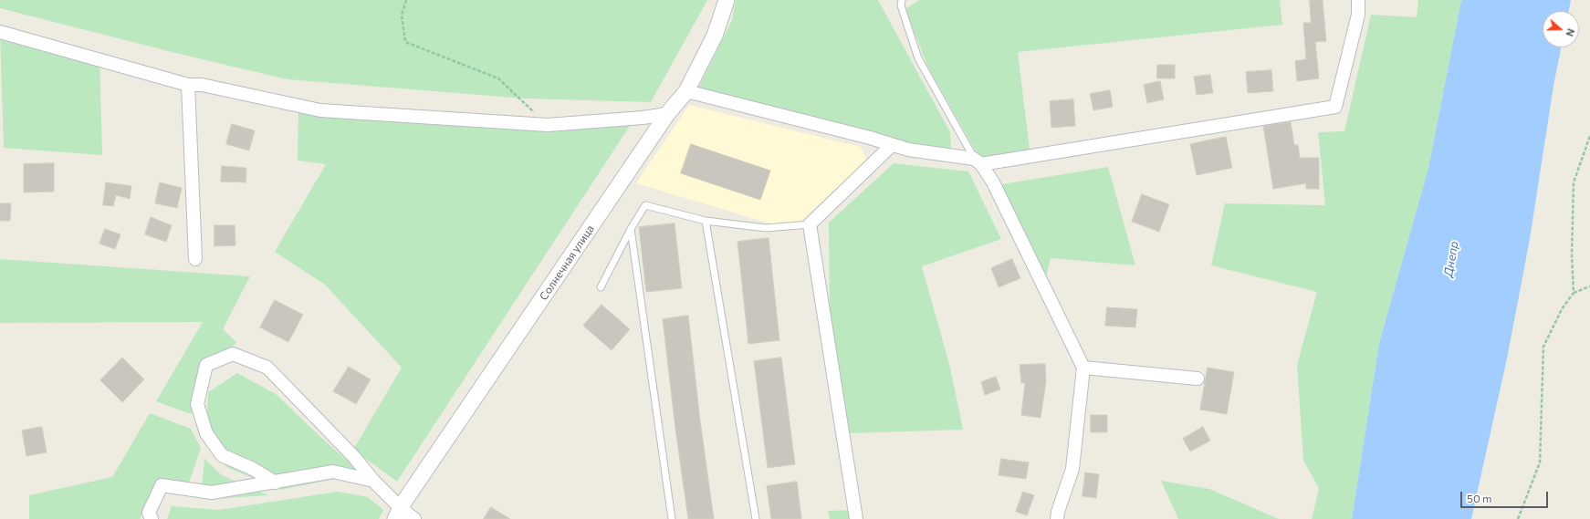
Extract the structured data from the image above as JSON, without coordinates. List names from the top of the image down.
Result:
{
  "streets": {
    "street": ["Солнечная улица"]
  },
  "water": ["Днепр"],
  "scale_bar": "50 m",
  "north": "right"
}
